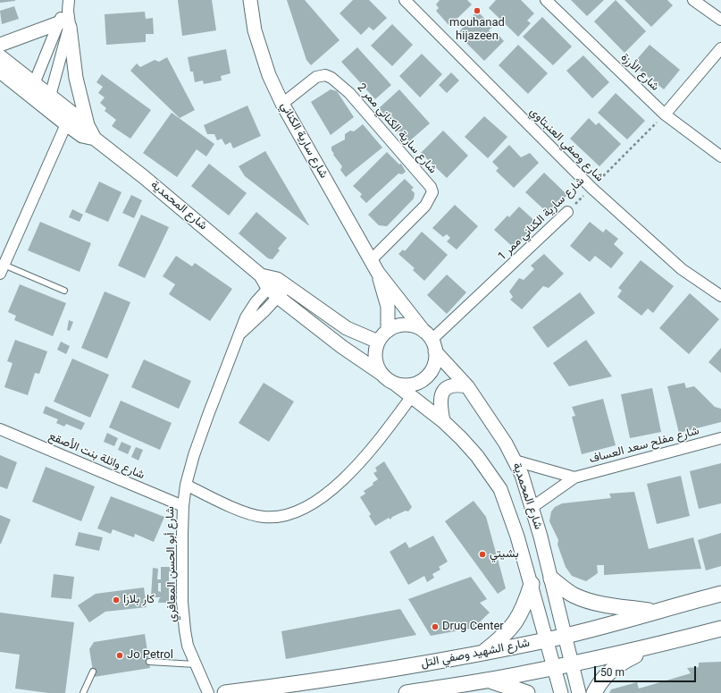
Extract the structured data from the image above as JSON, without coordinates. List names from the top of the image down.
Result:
{
  "streets": {
    "main road": ["شارع الشهيد وصفي التل"],
    "street": [
      "شارع الأرزة",
      "شارع سارية الكناني ممر 2",
      "شارع سارية الكناني",
      "شارع وصفي العنبتاوي",
      "شارع المحمدية",
      "شارع سارية الكناني ممر 1",
      "شارع مفلح سعد العساف",
      "شارع وائلة بنت الأصقع",
      "شارع أبو الحسن المعافري"
    ]
  },
  "crossings": [
    ["شارع الأرزة", "شارع سارية الكناني ممر 1"],
    ["شارع سارية الكناني ممر 2", "شارع سارية الكناني"],
    ["شارع سارية الكناني", "شارع المحمدية"],
    ["شارع سارية الكناني", "شارع سارية الكناني ممر 1"],
    ["شارع وصفي العنبتاوي", "شارع سارية الكناني ممر 1"],
    ["شارع المحمدية", "شارع سارية الكناني ممر 1"],
    ["شارع المحمدية", "شارع مفلح سعد العساف"],
    ["شارع المحمدية", "شارع أبو الحسن المعافري"],
    ["شارع المحمدية", "شارع الشهيد وصفي التل"],
    ["شارع وائلة بنت الأصقع", "شارع أبو الحسن المعافري"]
  ],
  "places": [
    "mouhanad hijazeen",
    "بشيتي",
    "كار بلازا",
    "Drug Center",
    "Jo Petrol"
  ],
  "scale_bar": "50 m"
}
